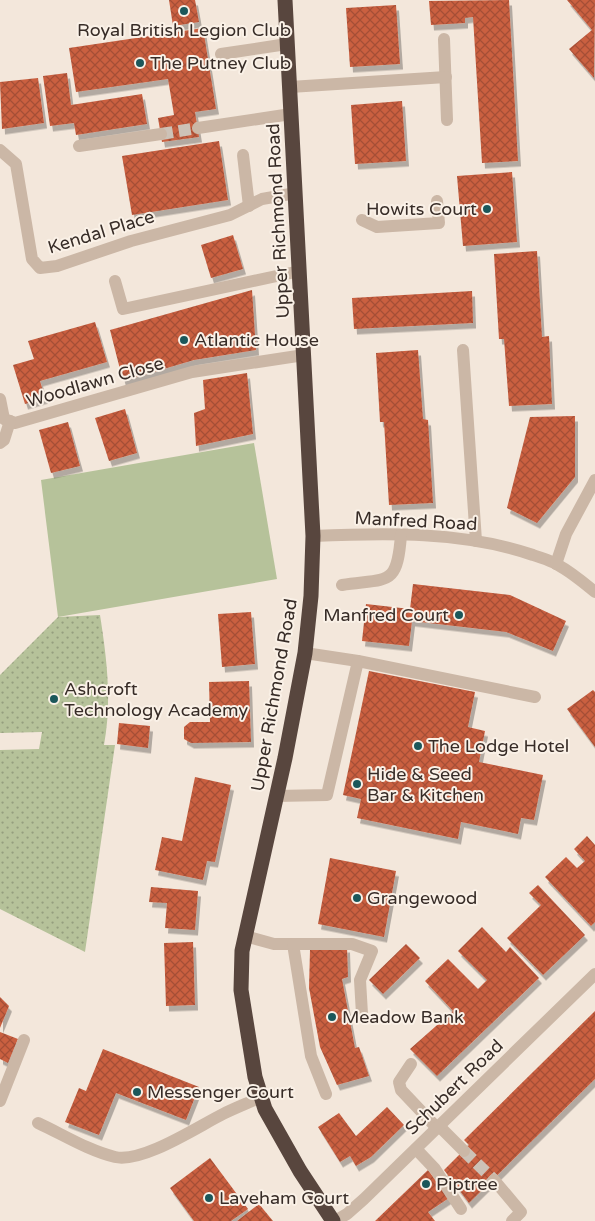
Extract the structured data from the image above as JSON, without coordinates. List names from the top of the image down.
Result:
{
  "streets": {
    "highway": ["Upper Richmond Road"],
    "street": [
      "Kendal Place",
      "Woodlawn Close",
      "Manfred Road",
      "Schubert Road"
    ]
  },
  "crossings": [
    ["Upper Richmond Road", "Kendal Place"],
    ["Upper Richmond Road", "Woodlawn Close"],
    ["Upper Richmond Road", "Manfred Road"],
    ["Upper Richmond Road", "Schubert Road"]
  ],
  "places": [
    "Royal British Legion Club",
    "The Putney Club",
    "Howits Court",
    "Atlantic House",
    "Manfred Court",
    "Ashcroft Technology Academy",
    "The Lodge Hotel",
    "Hide & Seed Bar & Kitchen",
    "Grangewood",
    "Meadow Bank",
    "Messenger Court",
    "Piptree",
    "Laveham Court"
  ]
}
